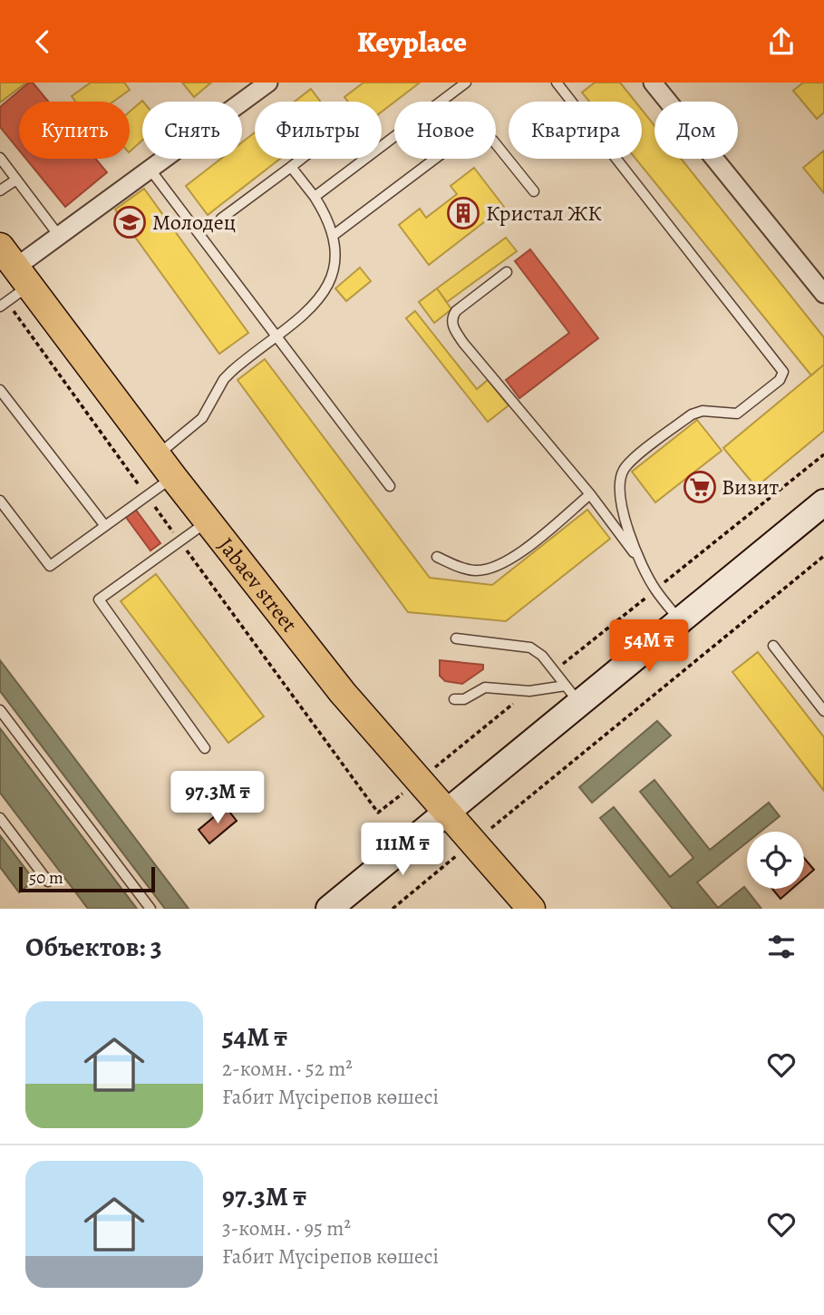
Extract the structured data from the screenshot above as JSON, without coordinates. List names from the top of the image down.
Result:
{
  "streets": {
    "main road": ["Jabaev street"]
  },
  "places": {
    "building": ["Кристал ЖК"],
    "school or university": ["Молодец"],
    "supermarket": ["Визит"]
  },
  "scale_bar": "50 m",
  "page": {
    "header": "Keyplace",
    "chip": [
      "Купить",
      "Снять",
      "Фильтры",
      "Новое",
      "Квартира",
      "Дом"
    ],
    "price": ["54M ₸", "97.3M ₸", "111M ₸"],
    "scale": "50 m",
    "heading": "Объектов: 3",
    "list": [
      {
        "name": "54M ₸",
        "note": "2-комн. · 52 m² · Ғабит Мүсірепов көшесі"
      },
      {
        "name": "97.3M ₸",
        "note": "3-комн. · 95 m² · Ғабит Мүсірепов көшесі"
      }
    ]
  }
}
